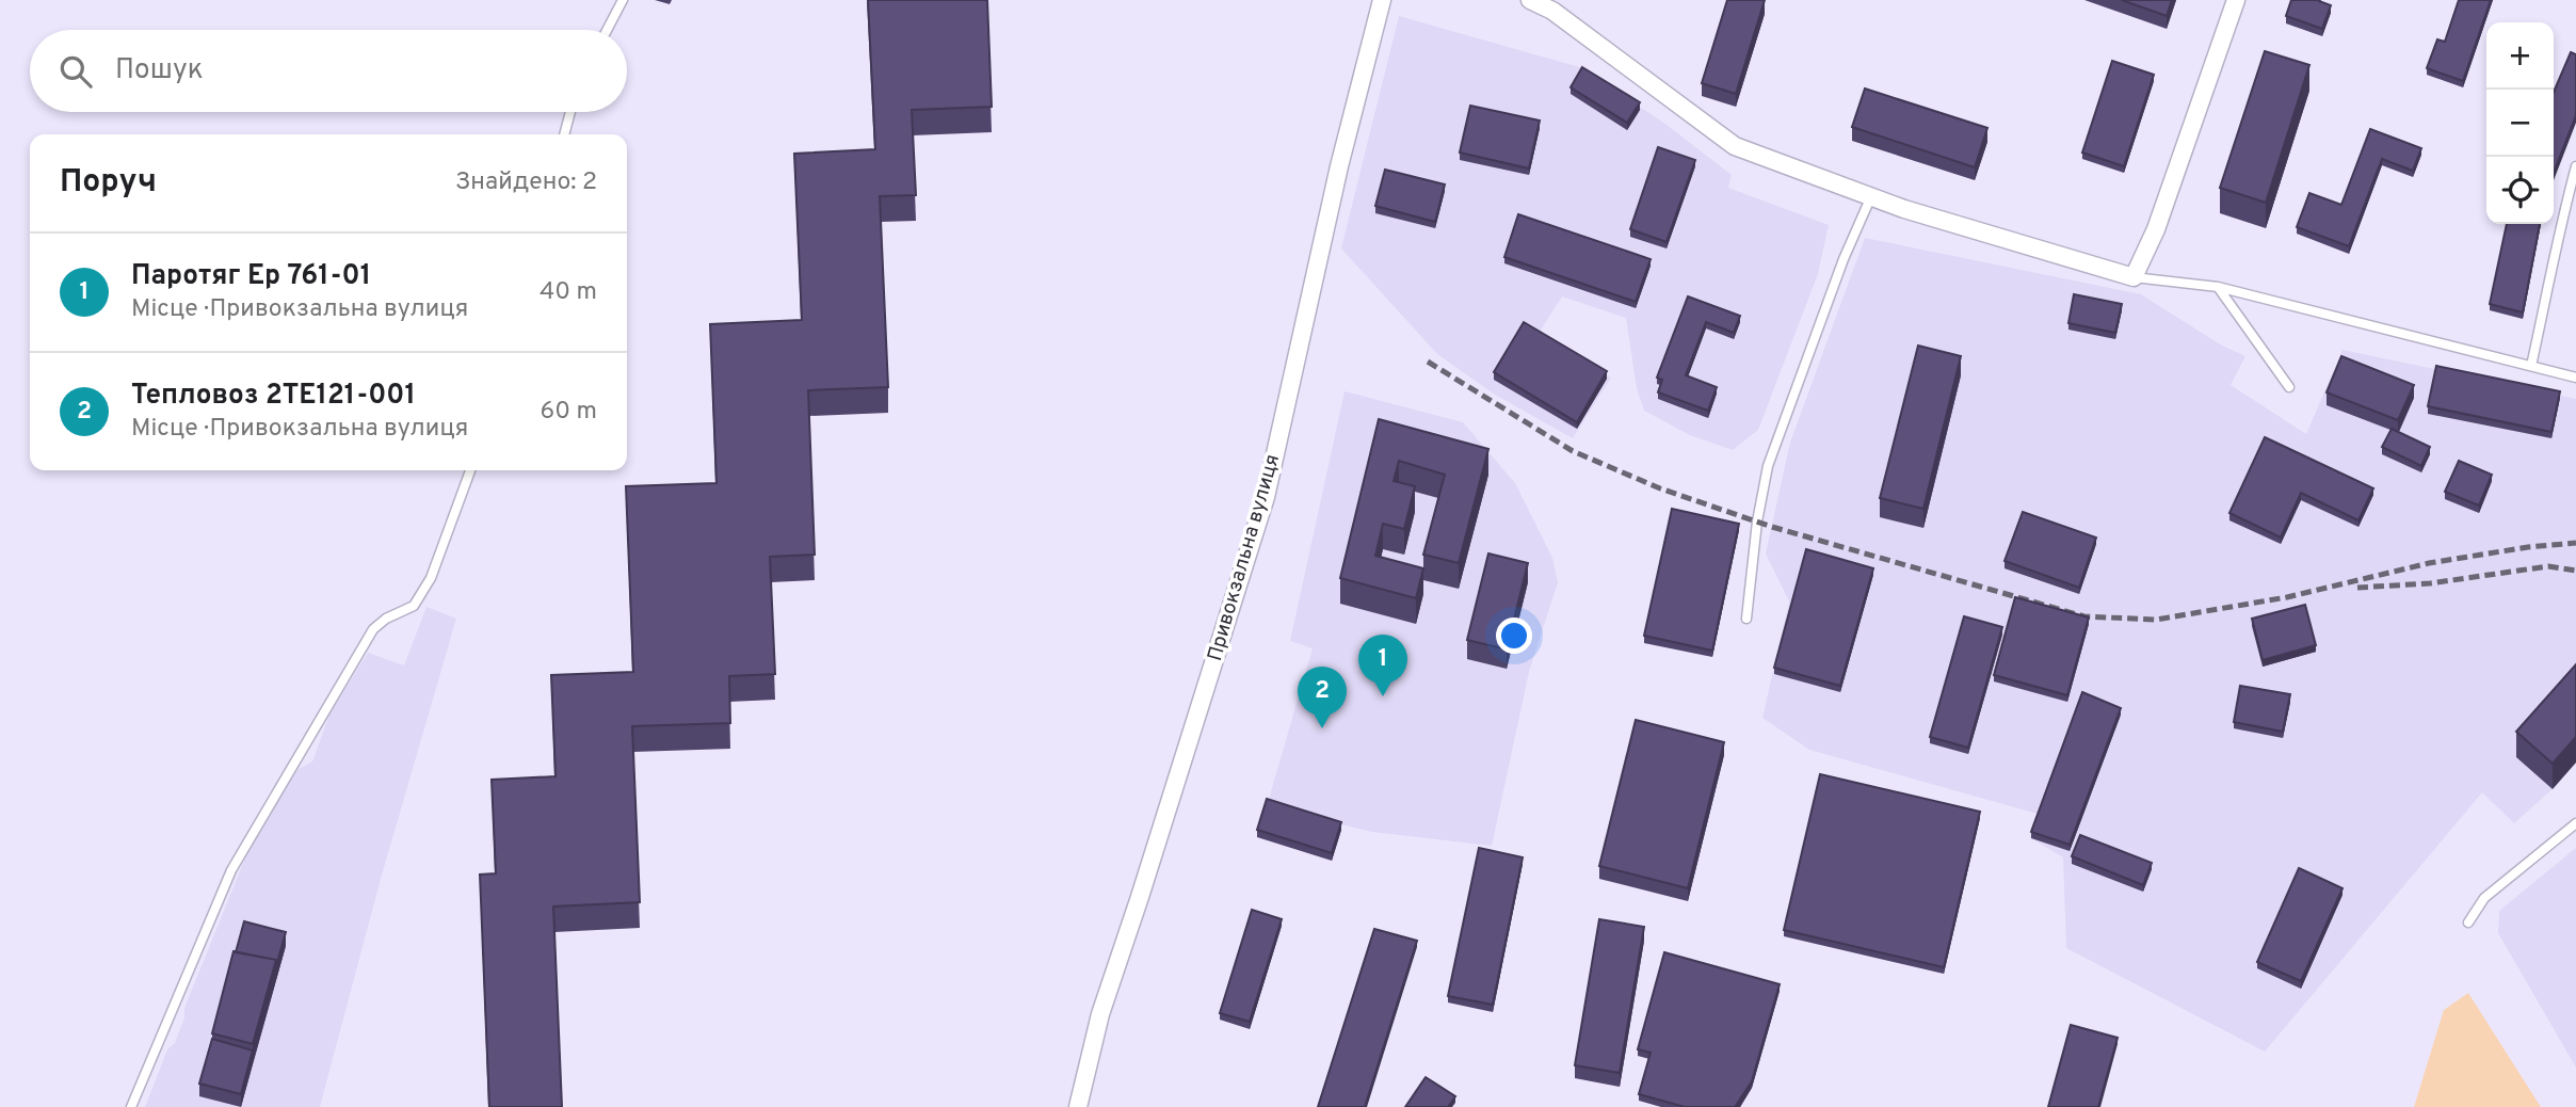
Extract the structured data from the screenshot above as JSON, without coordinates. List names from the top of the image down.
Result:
{
  "streets": {
    "street": ["Привокзальна вулиця"]
  },
  "page": {
    "map_buttons": ["+", "−"],
    "search": "Пошук",
    "heading": ["Поруч", "Знайдено: 2"],
    "list": [
      {
        "mark": "1",
        "name": "Паротяг Ер 761-01",
        "note": "Місце · Привокзальна вулиця",
        "value": "40 m"
      },
      {
        "mark": "2",
        "name": "Тепловоз 2ТЕ121-001",
        "note": "Місце · Привокзальна вулиця",
        "value": "60 m"
      }
    ],
    "pins": ["1", "2"]
  }
}
